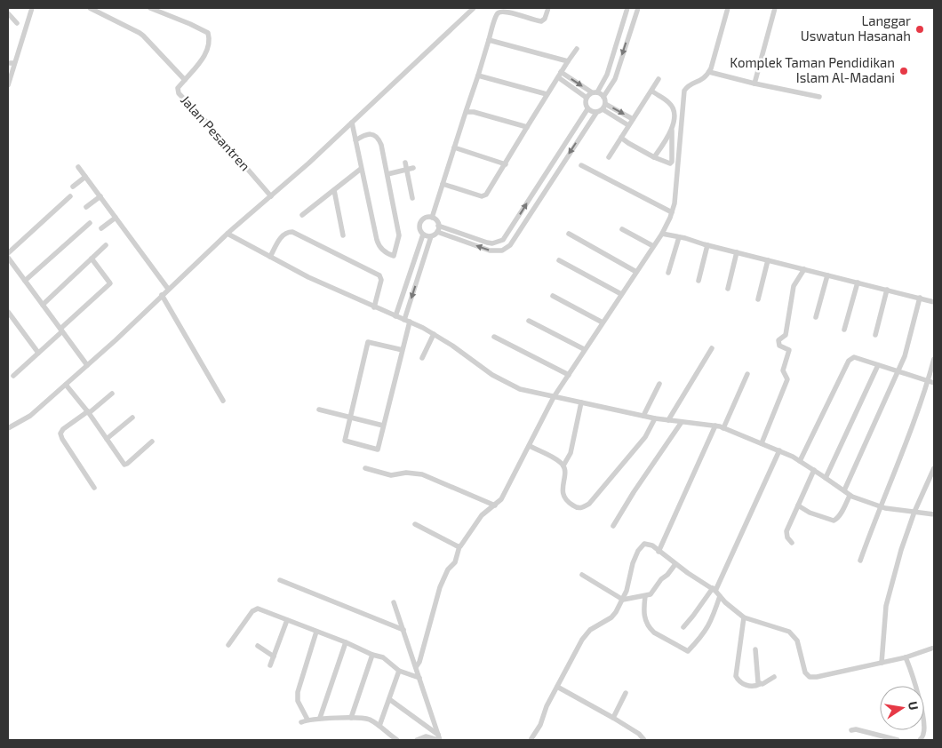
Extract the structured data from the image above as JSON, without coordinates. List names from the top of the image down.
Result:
{
  "streets": {
    "street": ["Jalan Pesantren"]
  },
  "places": ["Langgar Uswatun Hasanah", "Komplek Taman Pendidikan Islam Al-Madani"],
  "north": "right"
}
